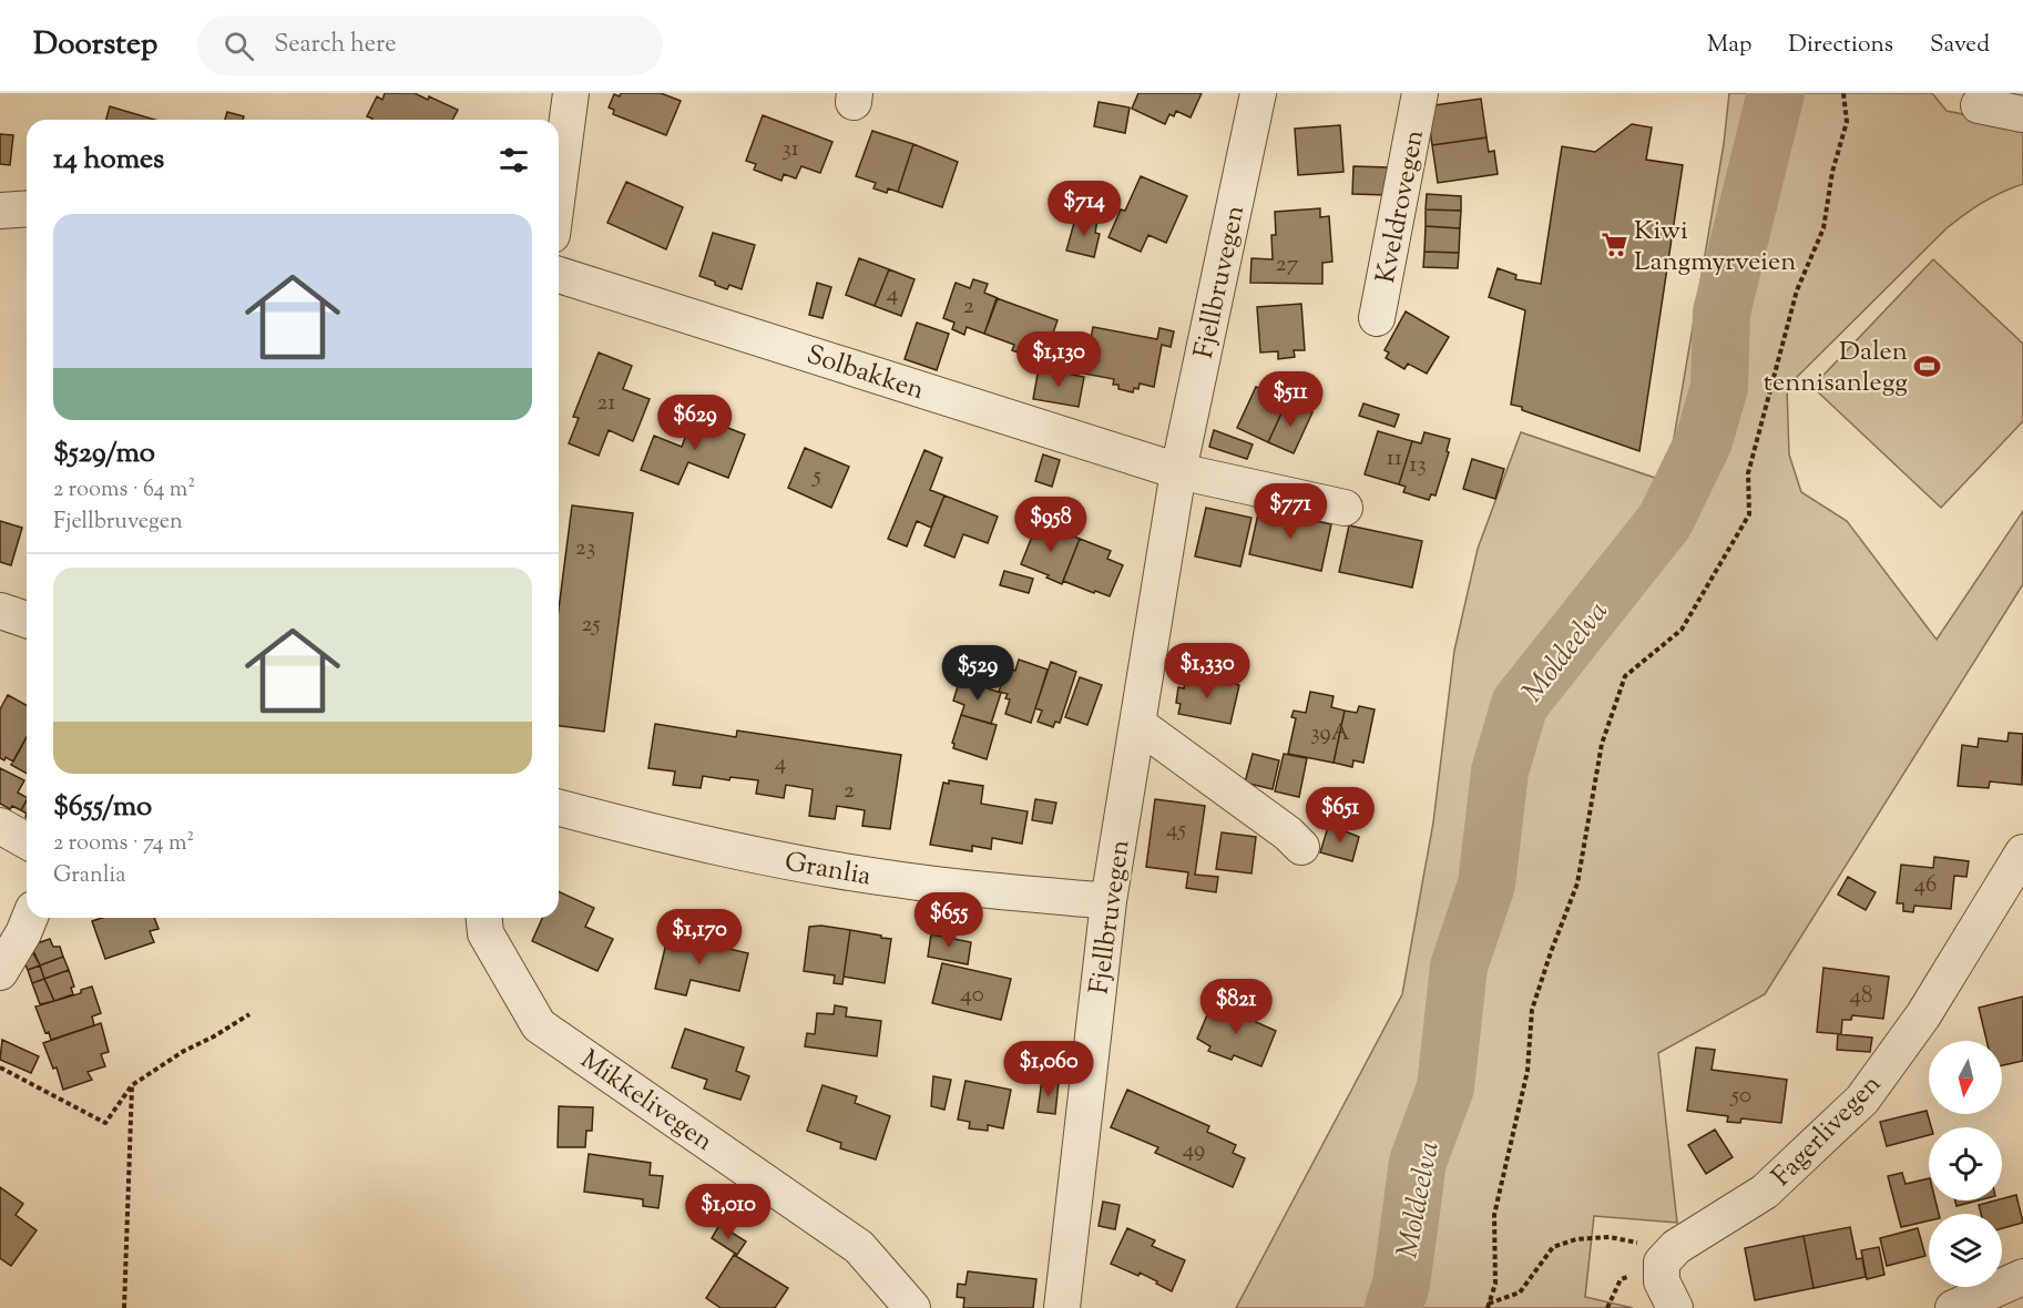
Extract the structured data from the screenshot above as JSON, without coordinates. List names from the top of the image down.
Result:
{
  "streets": {
    "street": [
      "Kveldrovegen",
      "Fjellbruvegen",
      "Solbakken",
      "Granlia",
      "Mikkelivegen",
      "Fagerlivegen"
    ]
  },
  "crossings": [
    ["Fjellbruvegen", "Solbakken"],
    ["Fjellbruvegen", "Granlia"]
  ],
  "water": ["Moldeelva"],
  "places": {
    "supermarket": ["Kiwi Langmyrveien"],
    "sports": ["Dalen tennisanlegg"]
  },
  "house_numbers": [
    "31",
    "27",
    "4",
    "2",
    "21",
    "11",
    "13",
    "5",
    "23",
    "25",
    "39A",
    "4",
    "2",
    "45",
    "46",
    "40",
    "48",
    "50",
    "49"
  ],
  "north": "bottom",
  "page": {
    "header": "Doorstep",
    "search": "Search here",
    "nav": ["Map", "Directions", "Saved"],
    "heading": "14 homes",
    "price": [
      "$714",
      "$1,130",
      "$511",
      "$629",
      "$771",
      "$958",
      "$1,330",
      "$529",
      "$651",
      "$655",
      "$1,170",
      "$821",
      "$1,060",
      "$1,010"
    ],
    "list": [
      {
        "name": "$529/mo",
        "note": "2 rooms · 64 m² · Fjellbruvegen"
      },
      {
        "name": "$655/mo",
        "note": "2 rooms · 74 m² · Granlia"
      }
    ]
  }
}
